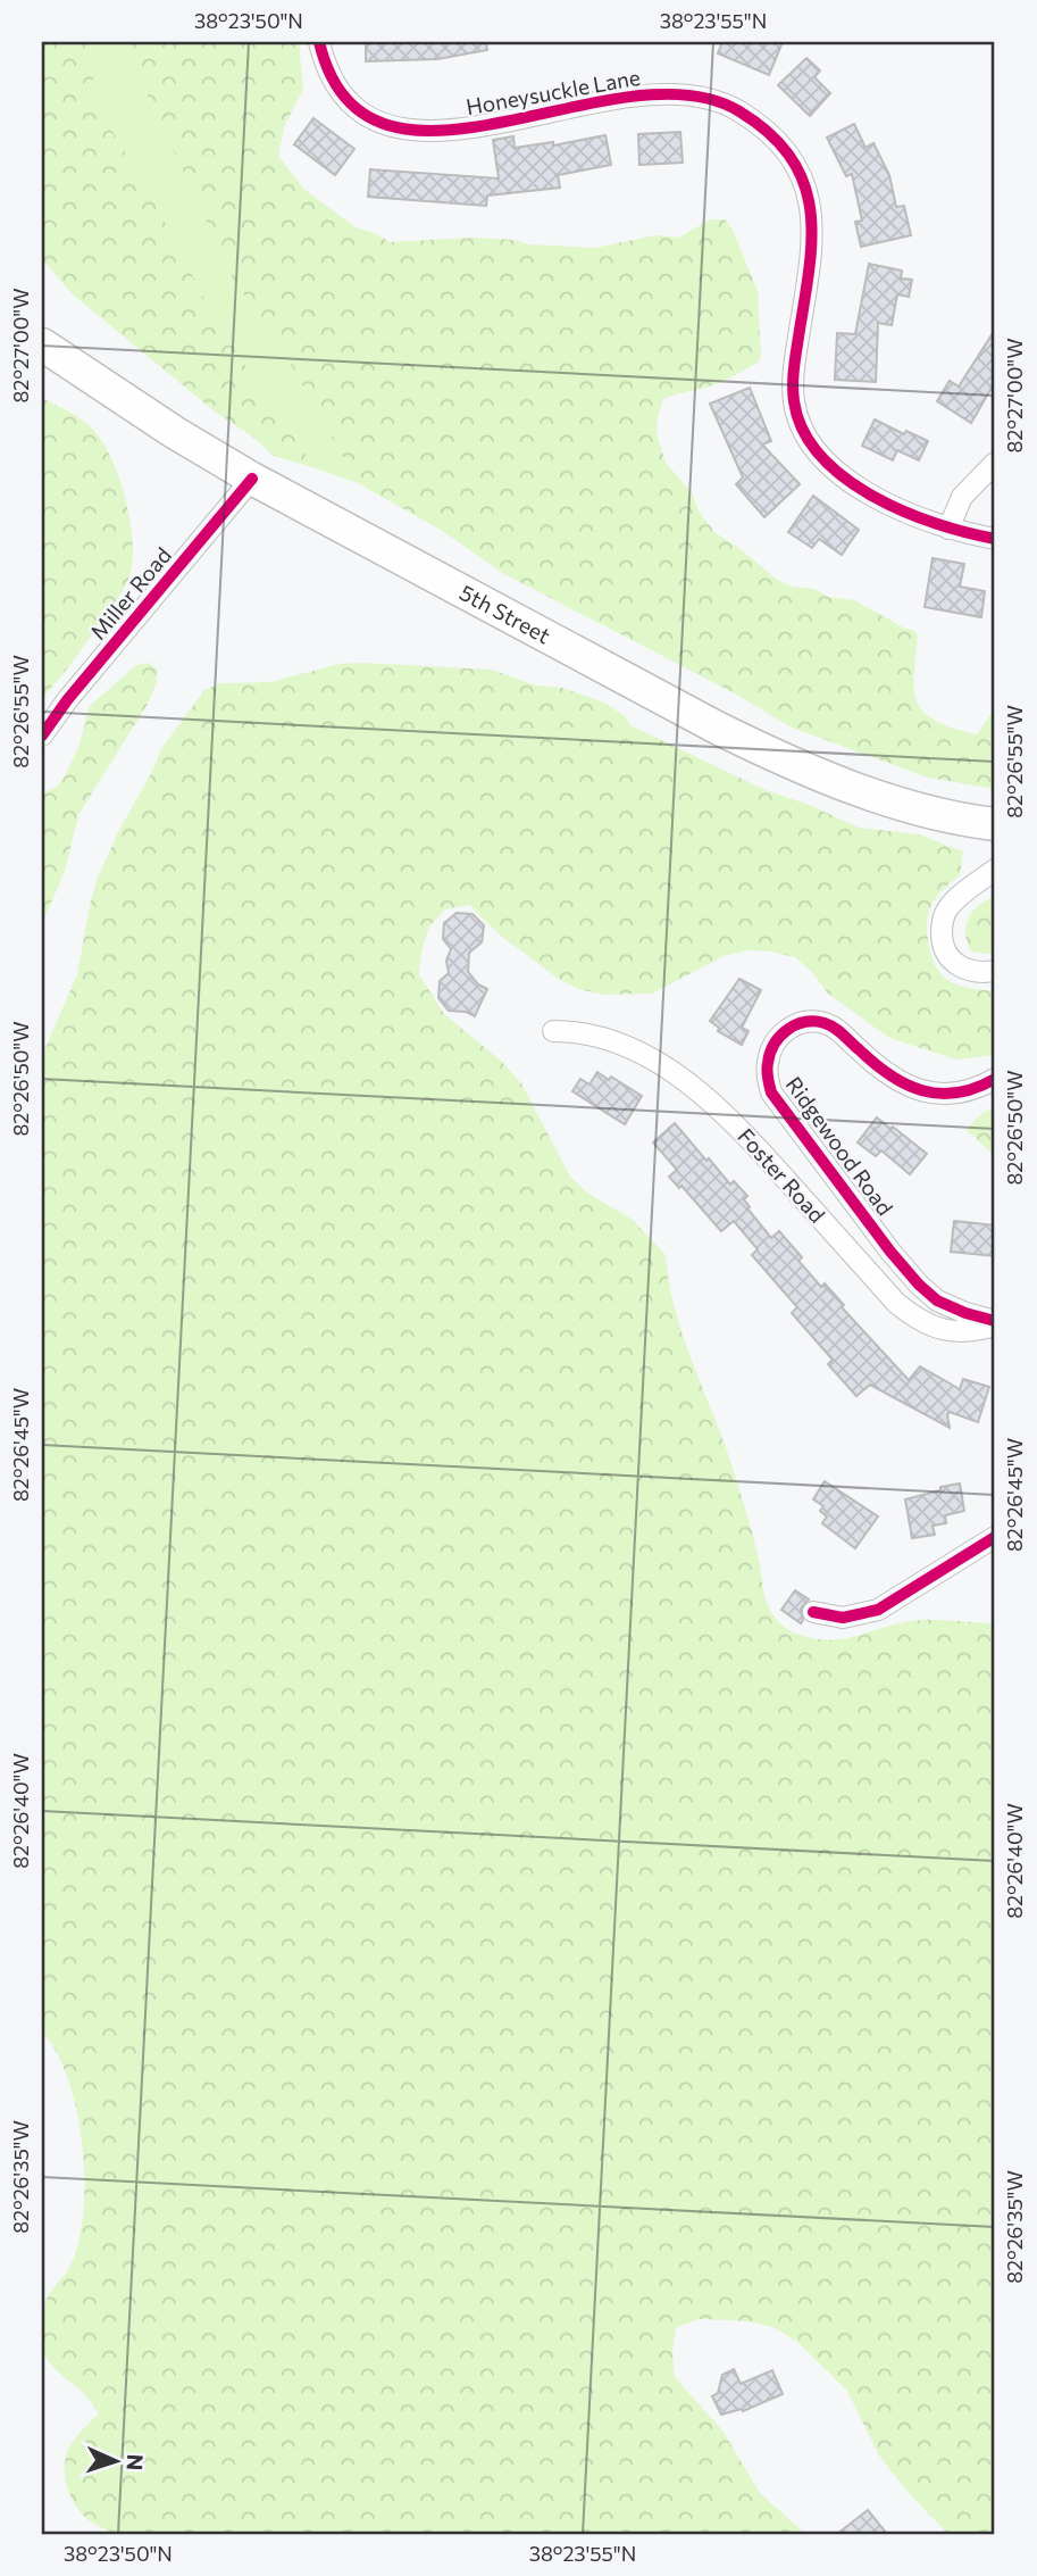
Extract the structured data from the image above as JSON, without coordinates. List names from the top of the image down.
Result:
{
  "streets": {
    "main road": ["5th Street"],
    "street": [
      "Honeysuckle Lane",
      "Miller Road",
      "Ridgewood Road",
      "Foster Road"
    ]
  },
  "crossings": [
    ["Miller Road", "5th Street"],
    ["Ridgewood Road", "Foster Road"]
  ],
  "north": "right",
  "coordinates": [
    "38°23'50\"N",
    "38°23'55\"N",
    "82°27'00\"W",
    "82°26'55\"W",
    "82°26'50\"W",
    "82°26'45\"W",
    "82°26'40\"W",
    "82°26'35\"W"
  ]
}
